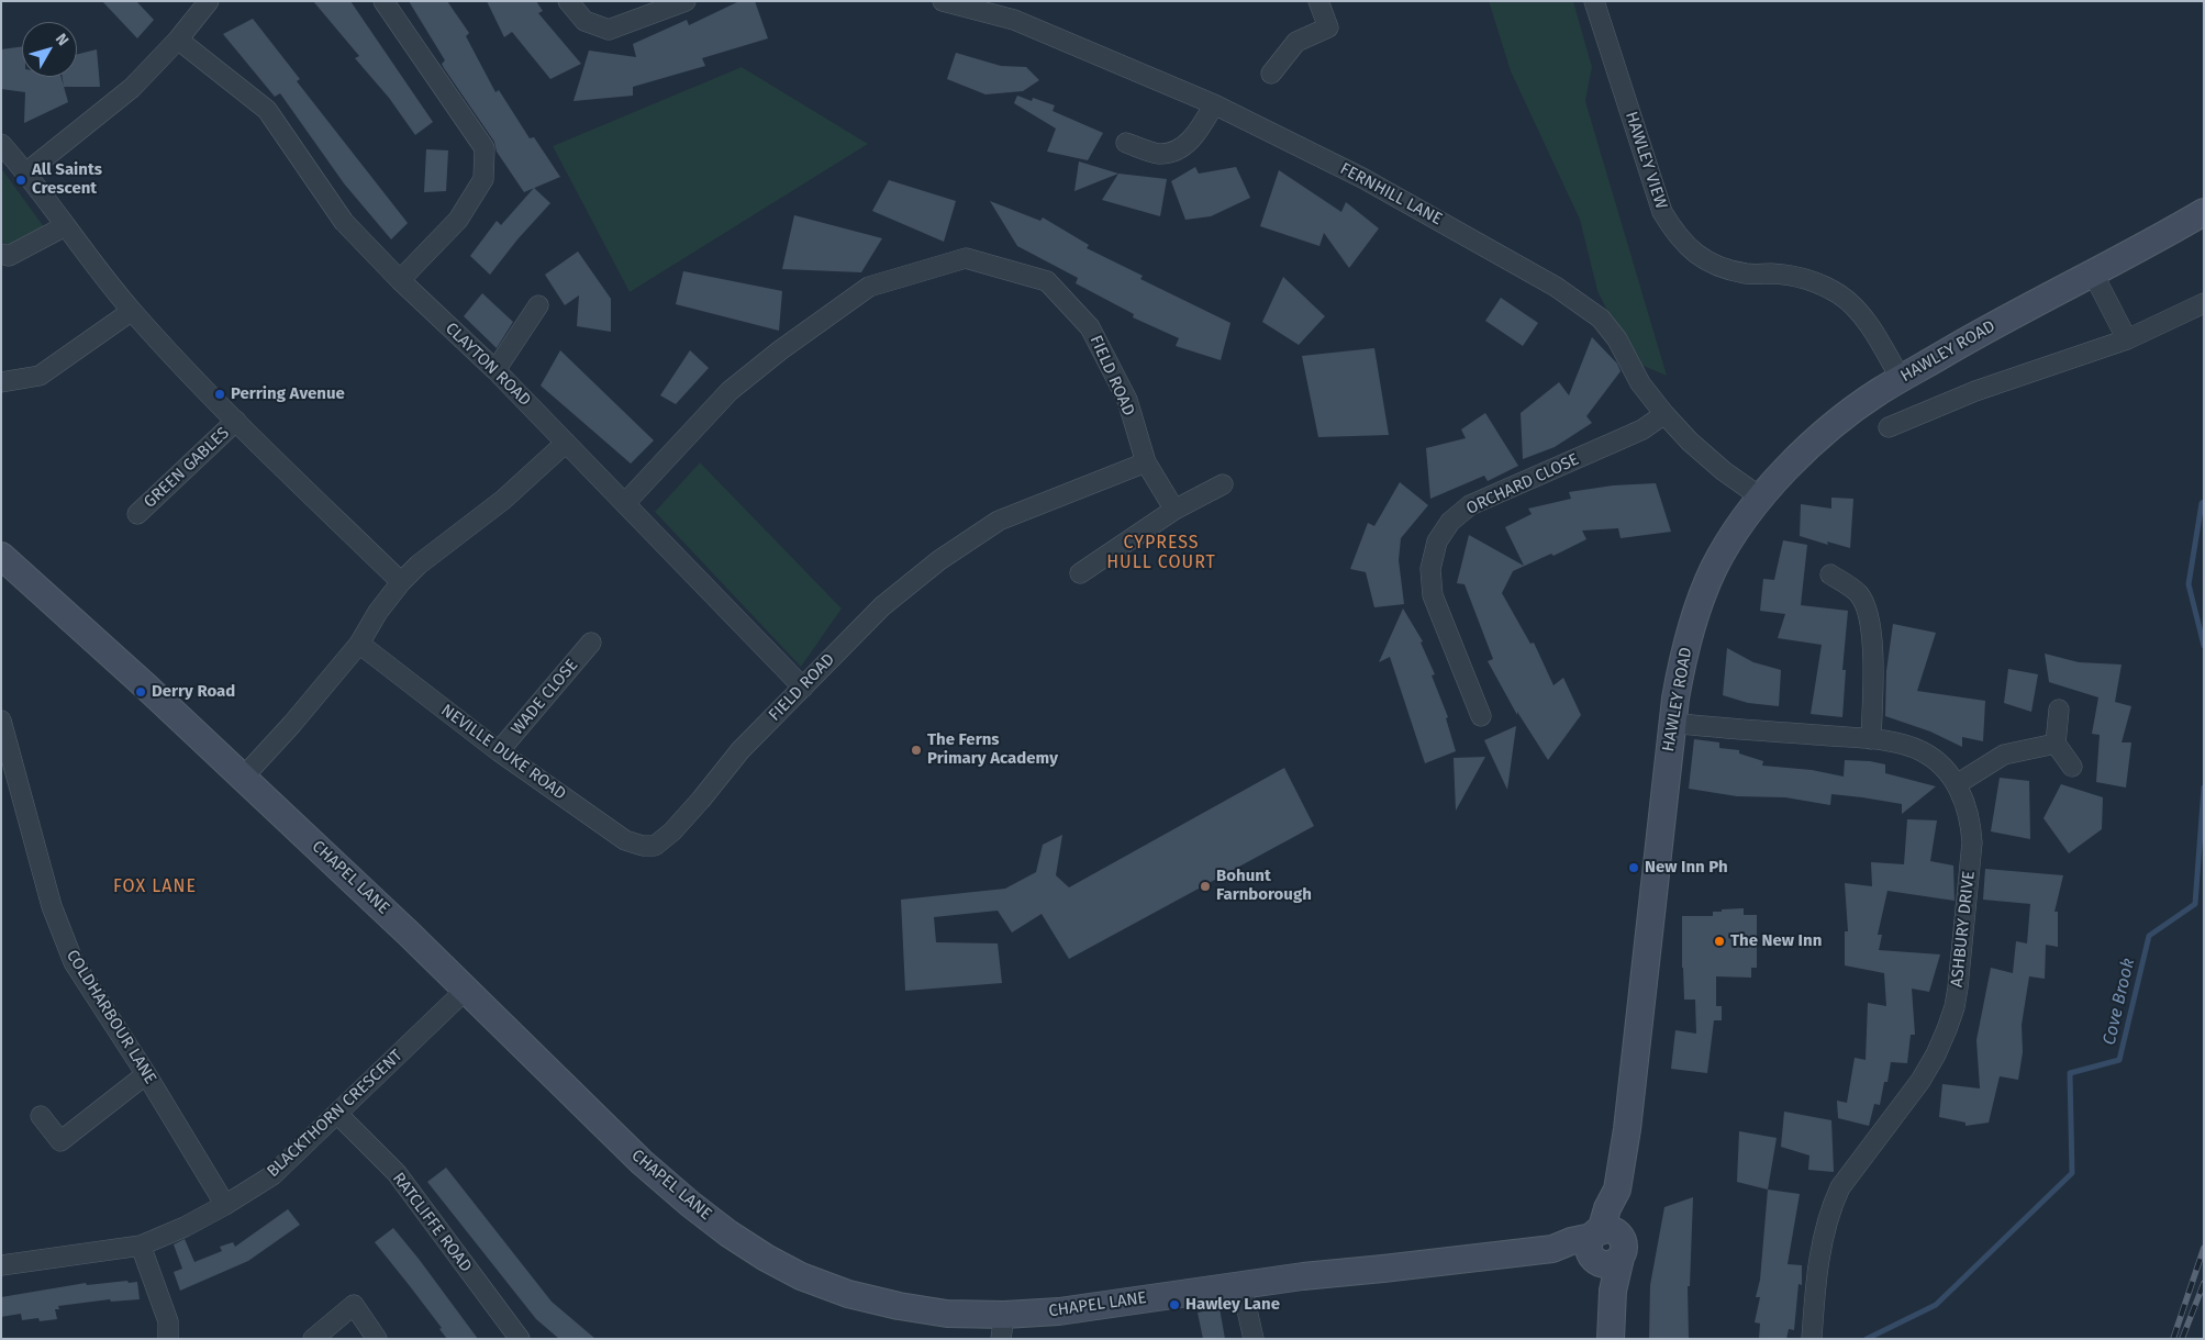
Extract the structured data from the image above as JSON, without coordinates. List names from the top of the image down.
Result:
{
  "streets": {
    "street": [
      "HAWLEY VIEW",
      "FERNHILL LANE",
      "HAWLEY ROAD",
      "CLAYTON ROAD",
      "FIELD ROAD",
      "GREEN GABLES",
      "ORCHARD CLOSE",
      "WADE CLOSE",
      "NEVILLE DUKE ROAD",
      "CHAPEL LANE",
      "ASHBURY DRIVE",
      "COLDHARBOUR LANE",
      "BLACKTHORN CRESCENT",
      "RATCLIFFE ROAD"
    ]
  },
  "crossings": [
    ["HAWLEY VIEW", "HAWLEY ROAD"],
    ["FERNHILL LANE", "HAWLEY ROAD"],
    ["FERNHILL LANE", "ORCHARD CLOSE"],
    ["HAWLEY ROAD", "CHAPEL LANE"],
    ["HAWLEY ROAD", "ASHBURY DRIVE"],
    ["CLAYTON ROAD", "FIELD ROAD"],
    ["FIELD ROAD", "NEVILLE DUKE ROAD"],
    ["WADE CLOSE", "NEVILLE DUKE ROAD"],
    ["CHAPEL LANE", "BLACKTHORN CRESCENT"],
    ["COLDHARBOUR LANE", "BLACKTHORN CRESCENT"],
    ["BLACKTHORN CRESCENT", "RATCLIFFE ROAD"]
  ],
  "districts": ["CYPRESS HULL COURT", "FOX LANE"],
  "water": ["Cove Brook"],
  "places": [
    "All Saints Crescent",
    "Perring Avenue",
    "Derry Road",
    "The Ferns Primary Academy",
    "New Inn Ph",
    "Bohunt Farnborough",
    "The New Inn",
    "Hawley Lane"
  ],
  "north": "top right"
}
